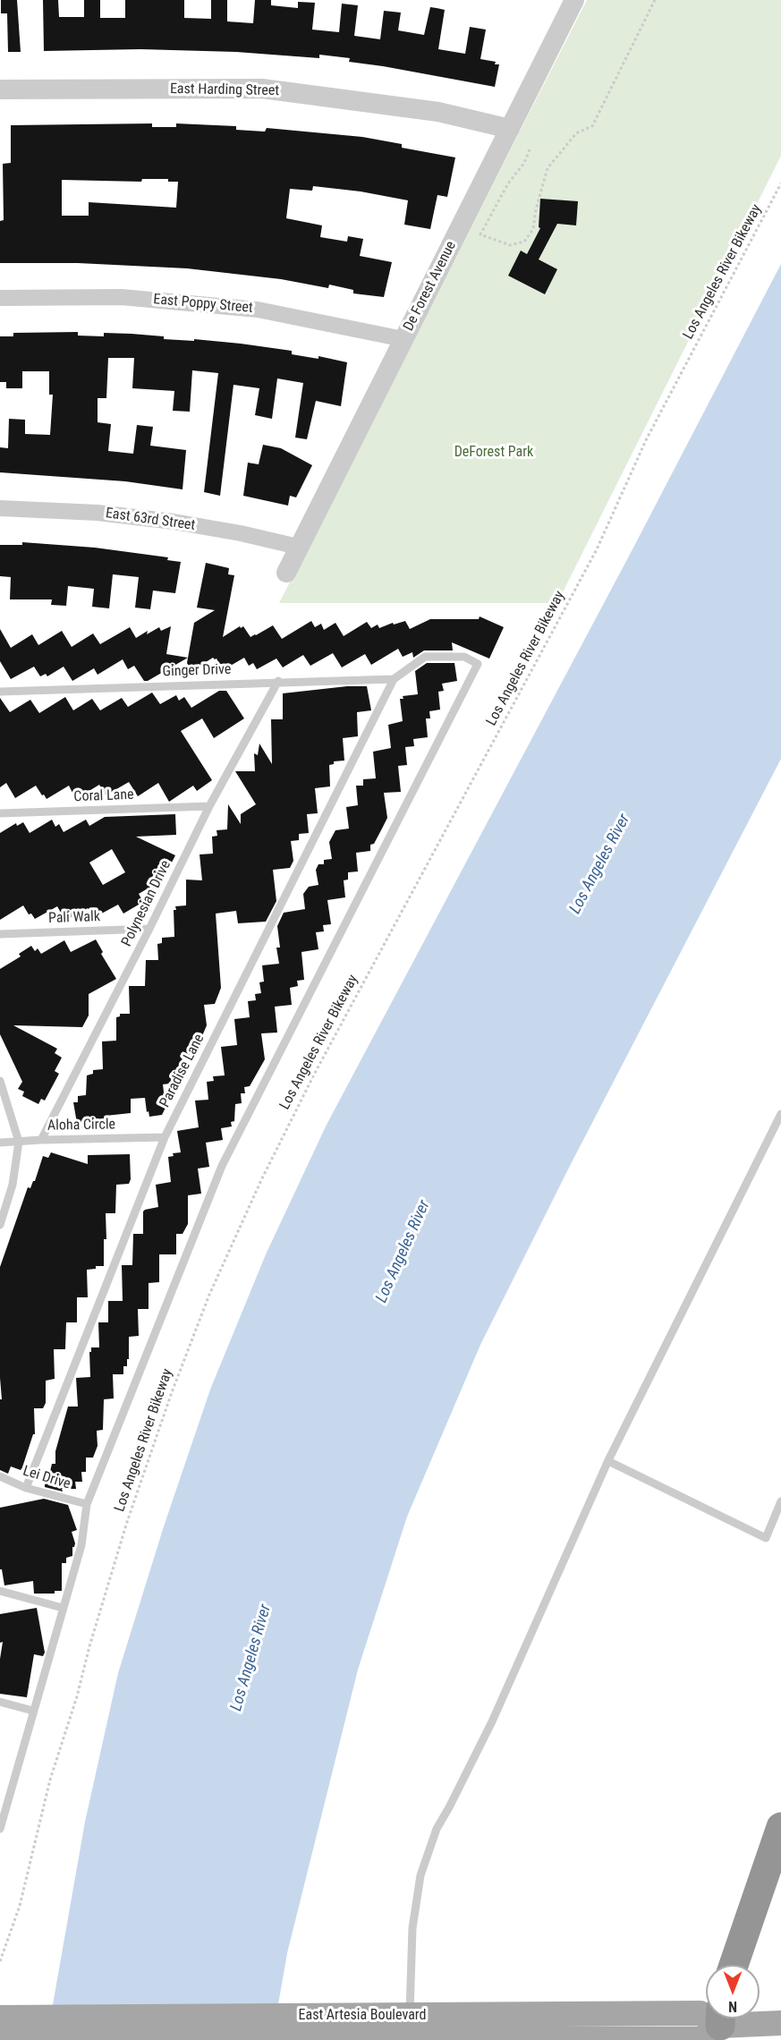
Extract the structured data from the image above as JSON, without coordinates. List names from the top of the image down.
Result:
{
  "streets": {
    "main road": ["East Artesia Boulevard"],
    "street": [
      "East Harding Street",
      "De Forest Avenue",
      "East Poppy Street",
      "East 63rd Street"
    ],
    "lane": [
      "Ginger Drive",
      "Coral Lane",
      "Polynesian Drive",
      "Pali Walk",
      "Paradise Lane",
      "Aloha Circle",
      "Lei Drive"
    ],
    "path": ["Los Angeles River Bikeway"]
  },
  "crossings": [
    ["East Harding Street", "De Forest Avenue"],
    ["De Forest Avenue", "East Poppy Street"],
    ["De Forest Avenue", "East 63rd Street"],
    ["Ginger Drive", "Polynesian Drive"],
    ["Ginger Drive", "Paradise Lane"],
    ["Coral Lane", "Polynesian Drive"],
    ["Polynesian Drive", "Pali Walk"],
    ["Polynesian Drive", "Aloha Circle"],
    ["Paradise Lane", "Aloha Circle"],
    ["Paradise Lane", "Lei Drive"]
  ],
  "water": ["Los Angeles River"],
  "parks": ["DeForest Park"],
  "north": "bottom"
}
